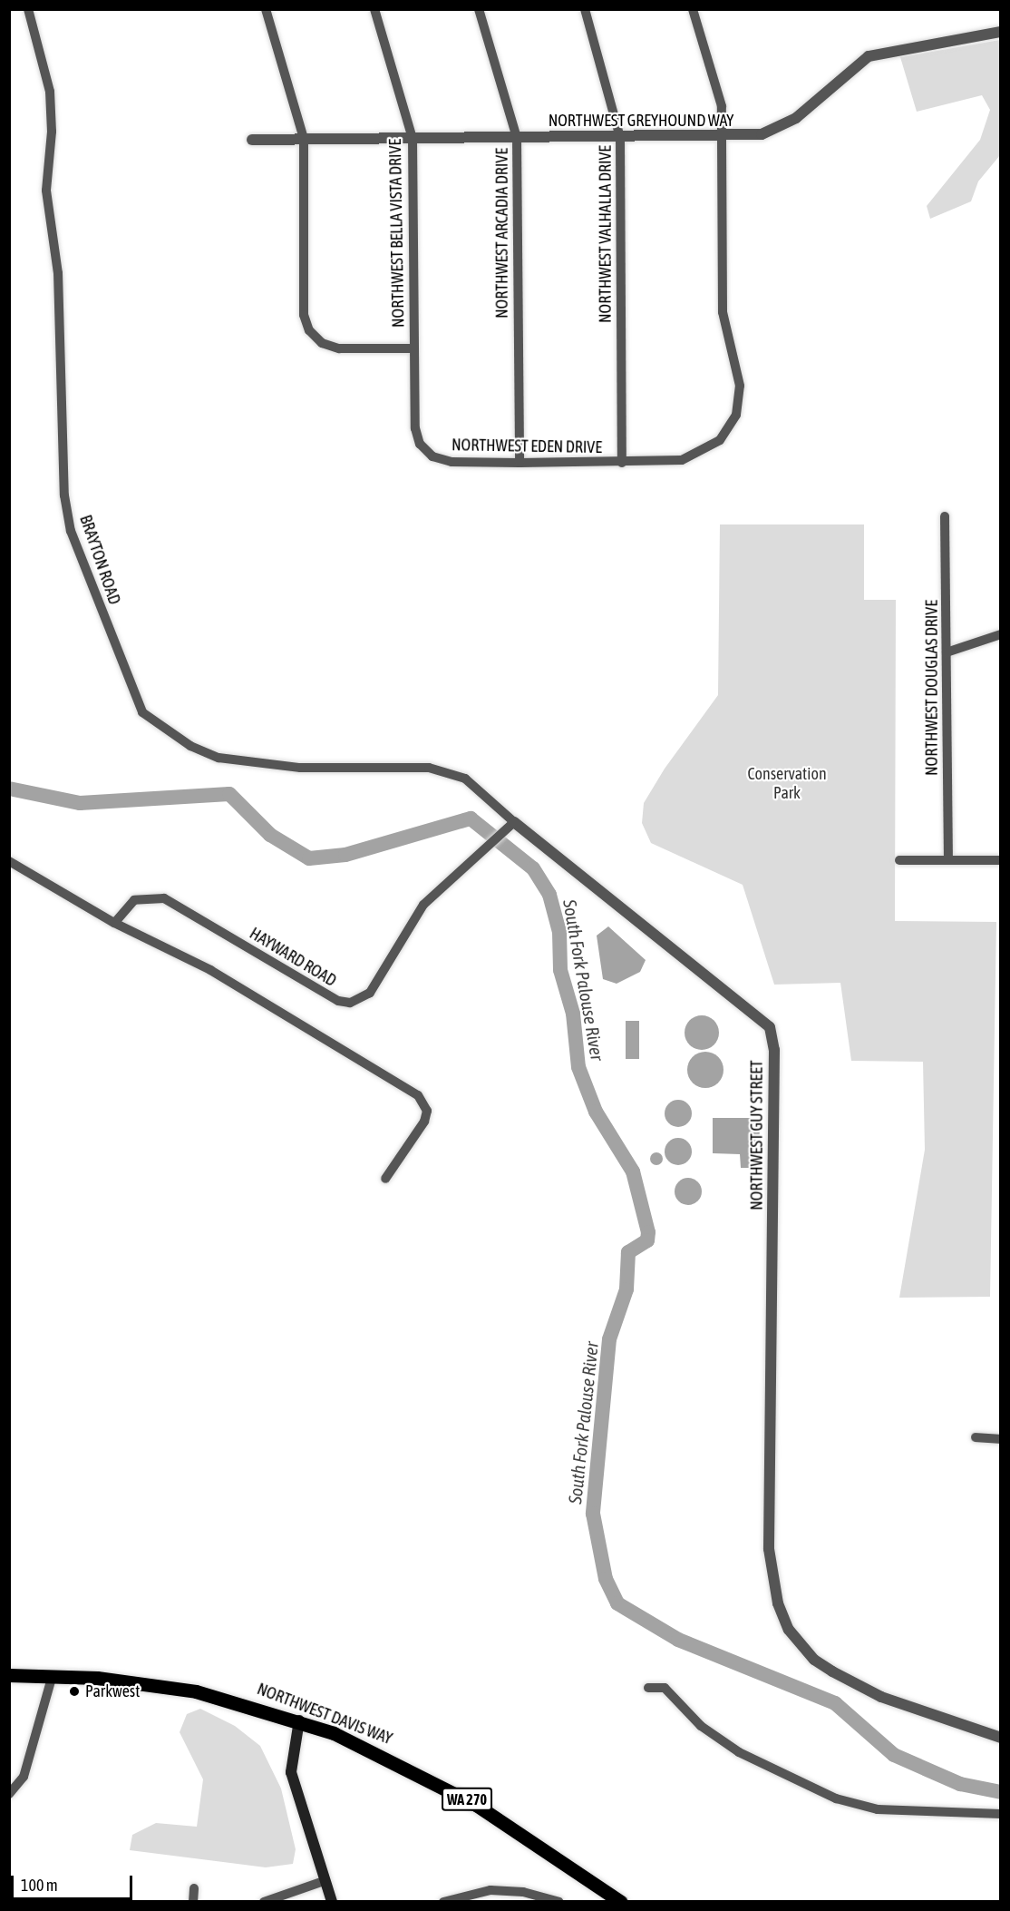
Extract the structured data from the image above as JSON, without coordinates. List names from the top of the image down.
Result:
{
  "streets": {
    "main road": ["NORTHWEST DAVIS WAY", "WA 270"],
    "street": [
      "NORTHWEST GREYHOUND WAY",
      "NORTHWEST BELLA VISTA DRIVE",
      "NORTHWEST ARCADIA DRIVE",
      "NORTHWEST VALHALLA DRIVE",
      "NORTHWEST EDEN DRIVE",
      "BRAYTON ROAD",
      "NORTHWEST DOUGLAS DRIVE",
      "HAYWARD ROAD",
      "NORTHWEST GUY STREET"
    ]
  },
  "crossings": [
    ["NORTHWEST GREYHOUND WAY", "NORTHWEST BELLA VISTA DRIVE"],
    ["NORTHWEST GREYHOUND WAY", "NORTHWEST ARCADIA DRIVE"],
    ["NORTHWEST GREYHOUND WAY", "NORTHWEST VALHALLA DRIVE"],
    ["NORTHWEST GREYHOUND WAY", "NORTHWEST EDEN DRIVE"],
    ["NORTHWEST BELLA VISTA DRIVE", "NORTHWEST EDEN DRIVE"],
    ["NORTHWEST ARCADIA DRIVE", "NORTHWEST EDEN DRIVE"],
    ["NORTHWEST VALHALLA DRIVE", "NORTHWEST EDEN DRIVE"],
    ["BRAYTON ROAD", "HAYWARD ROAD"],
    ["BRAYTON ROAD", "NORTHWEST GUY STREET"],
    ["HAYWARD ROAD", "NORTHWEST GUY STREET"]
  ],
  "water": ["South Fork Palouse River"],
  "parks": ["Conservation Park"],
  "places": ["Parkwest"],
  "scale_bar": "100 m"
}
